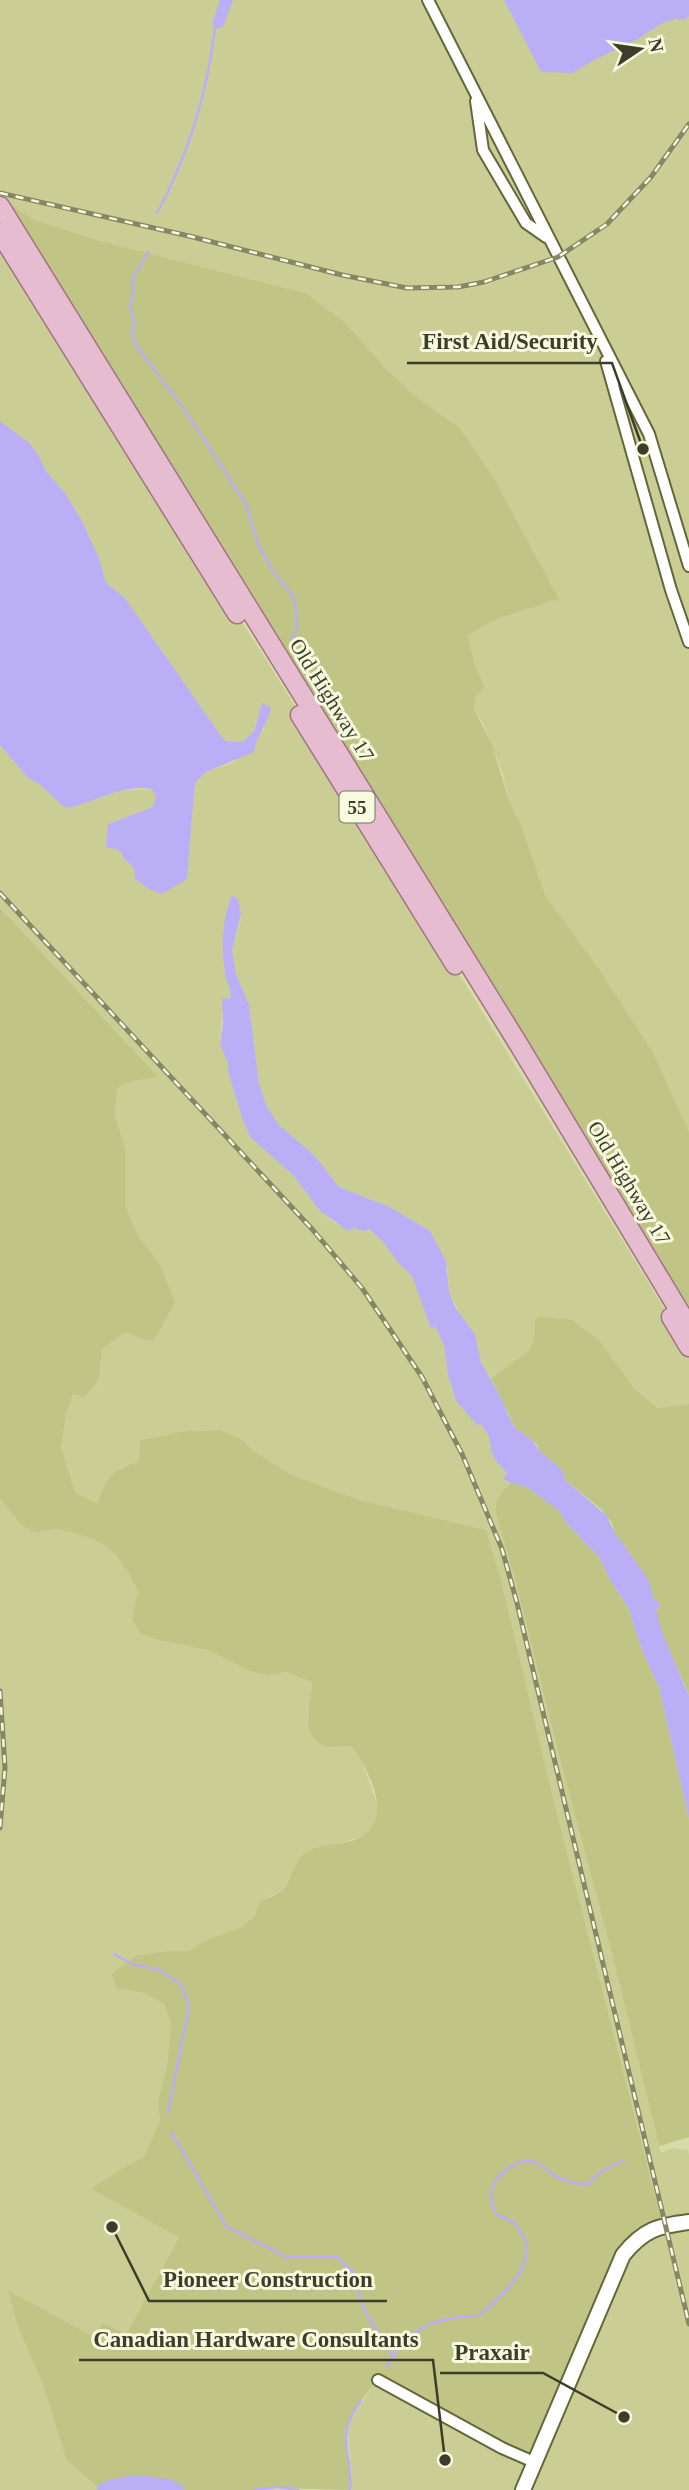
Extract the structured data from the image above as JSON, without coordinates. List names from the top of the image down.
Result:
{
  "streets": {
    "main road": ["Old Highway 17", "55"]
  },
  "places": [
    "First Aid/Security",
    "Pioneer Construction",
    "Praxair",
    "Canadian Hardware Consultants"
  ],
  "north": "right"
}
